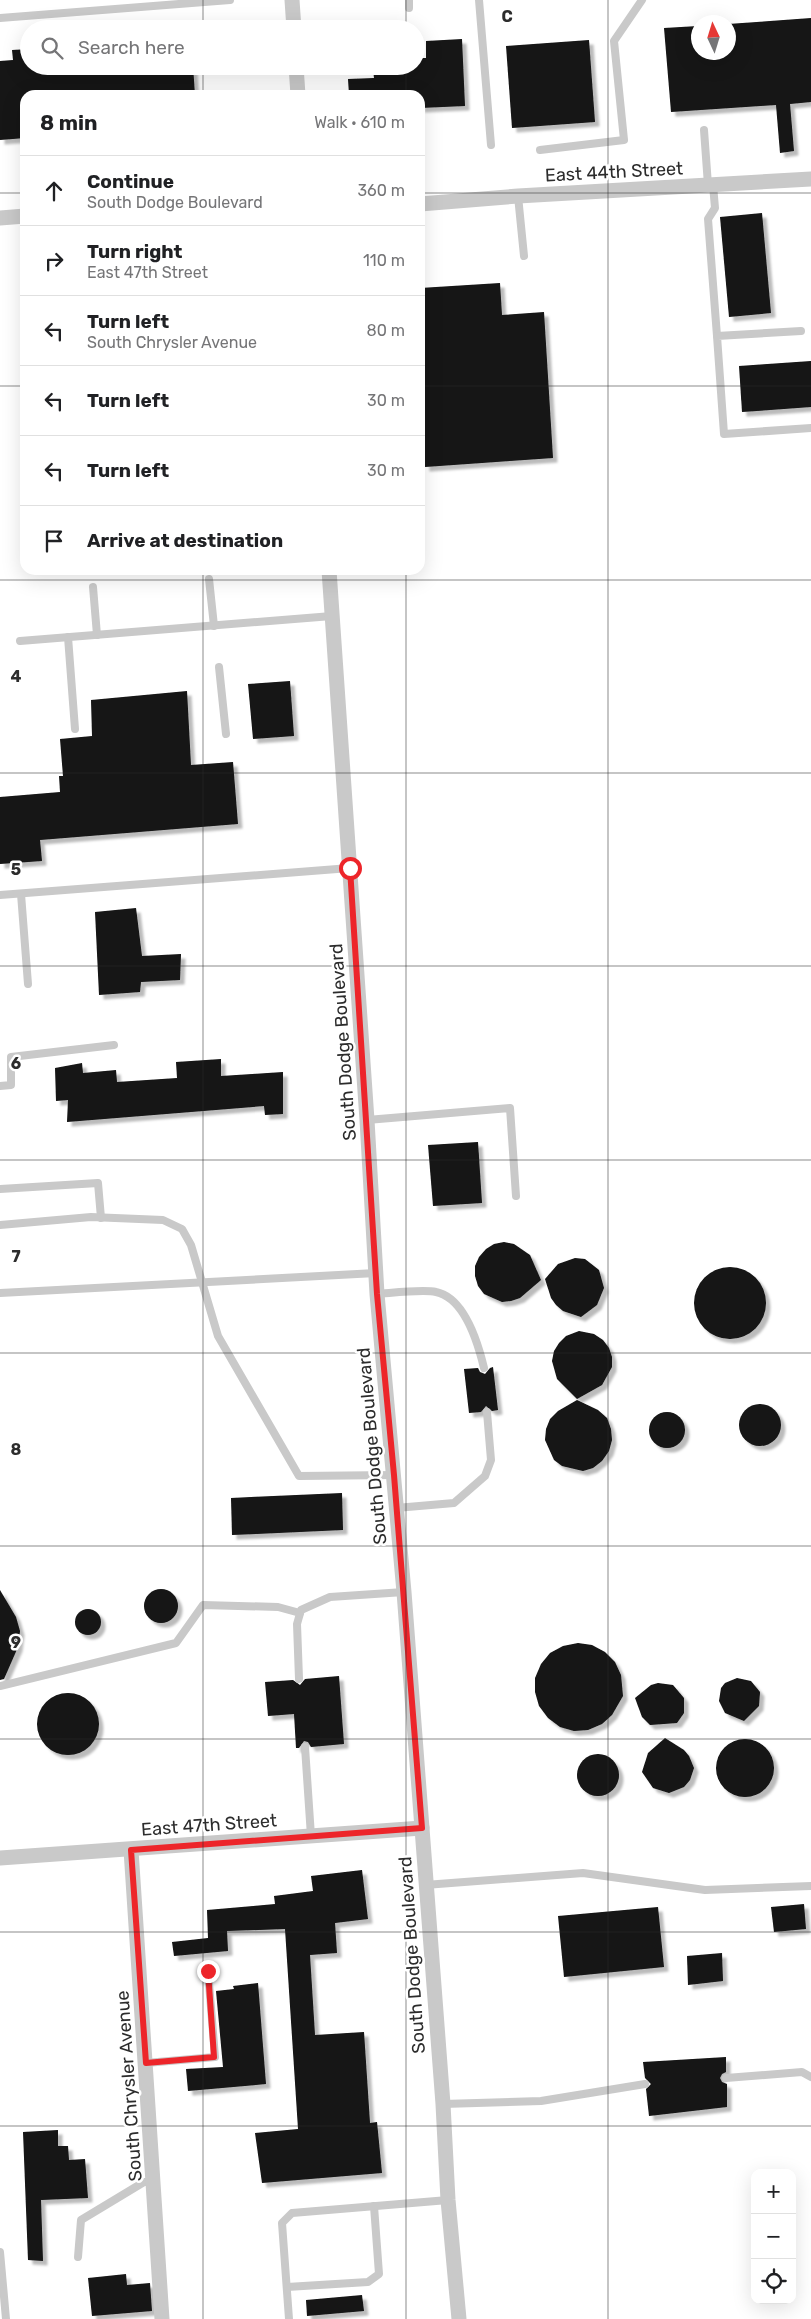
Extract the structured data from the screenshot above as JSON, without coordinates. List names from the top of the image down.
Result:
{
  "streets": {
    "street": [
      "East 44th Street",
      "South Dodge Boulevard",
      "East 47th Street",
      "South Chrysler Avenue"
    ]
  },
  "crossings": [
    ["South Dodge Boulevard", "East 47th Street"],
    ["East 47th Street", "South Chrysler Avenue"]
  ],
  "north": "top",
  "page": {
    "search": "Search here",
    "heading": ["8 min", "Walk · 610 m"],
    "list": [
      ["Continue", "South Dodge Boulevard", "360 m"],
      ["Turn right", "East 47th Street", "110 m"],
      ["Turn left", "South Chrysler Avenue", "80 m"],
      ["Turn left", "30 m"],
      ["Turn left", "30 m"],
      "Arrive at destination"
    ],
    "map_buttons": ["+", "−"]
  },
  "grid": {
    "columns": ["C"],
    "rows": [
      "4",
      "5",
      "6",
      "7",
      "8",
      "9"
    ]
  }
}
